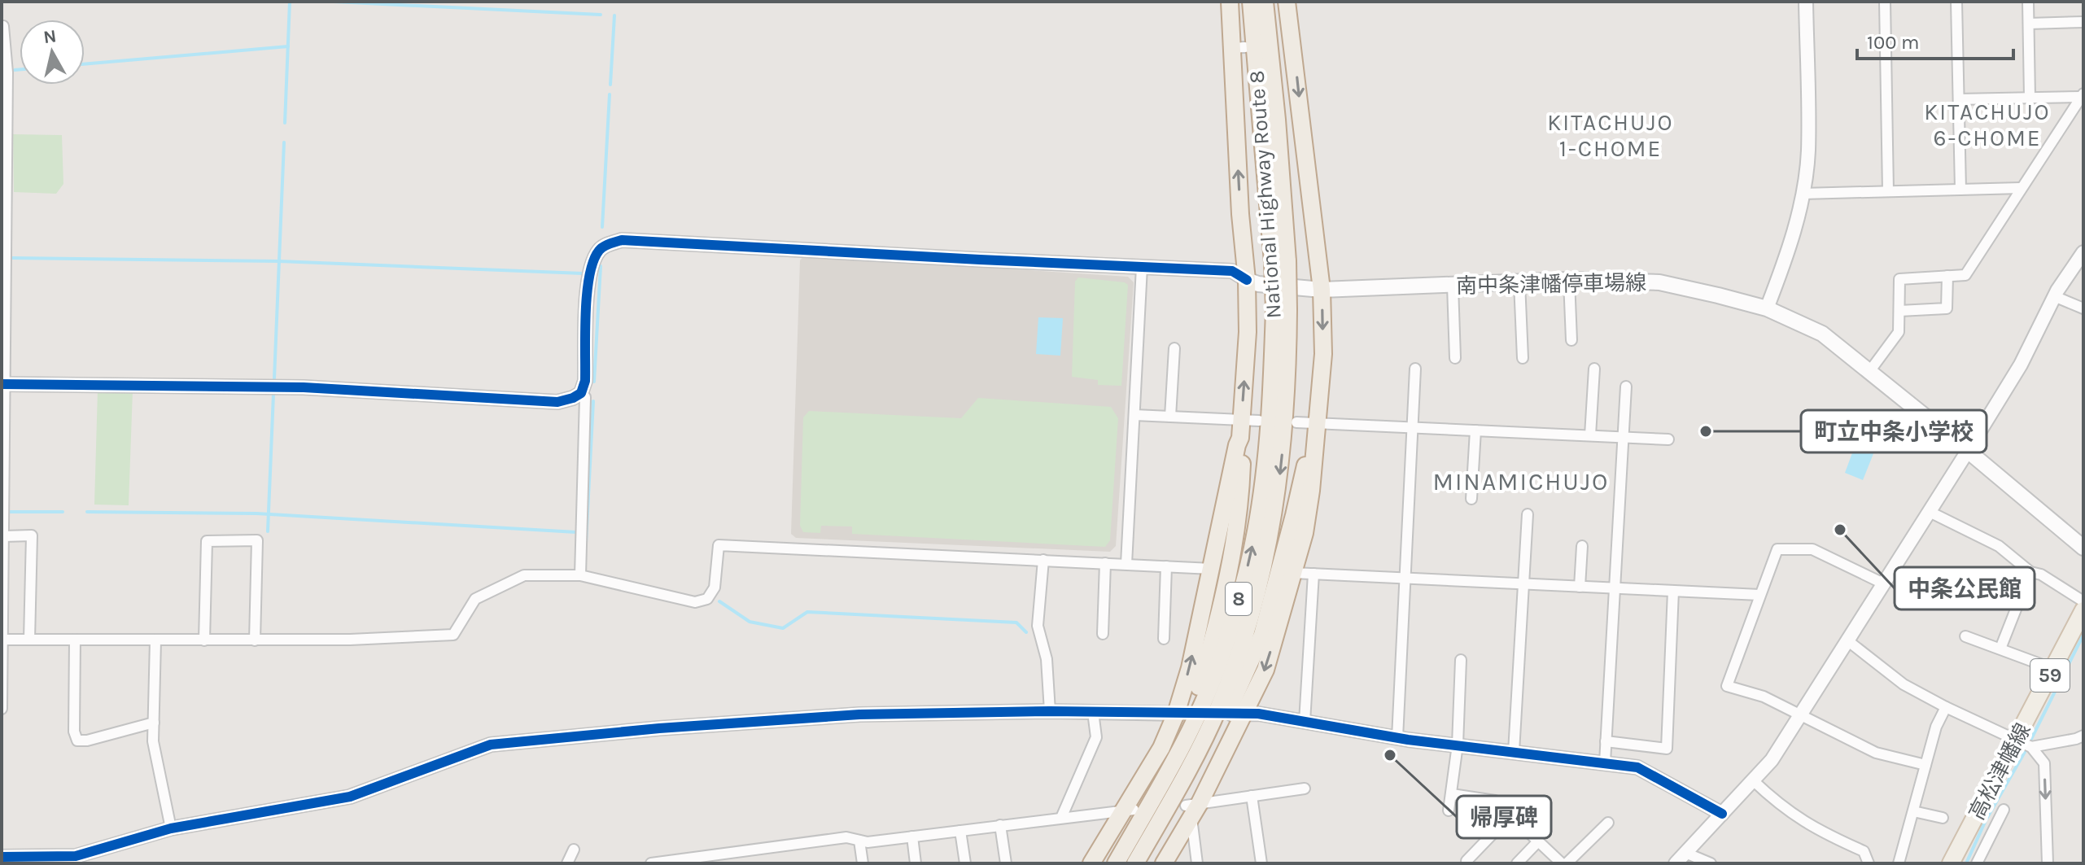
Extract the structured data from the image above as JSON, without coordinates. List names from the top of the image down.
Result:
{
  "streets": {
    "highway": ["National Highway Route 8", "8"],
    "main road": ["南中条津幡停車場線", "59", "高松津幡線"]
  },
  "crossings": [
    ["National Highway Route 8", "8"]
  ],
  "districts": ["KITACHUJO 6-CHOME", "KITACHUJO 1-CHOME", "MINAMICHUJO"],
  "places": ["町立中条小学校", "中条公民館", "帰厚碑"],
  "scale_bar": "100 m",
  "north": "top"
}
